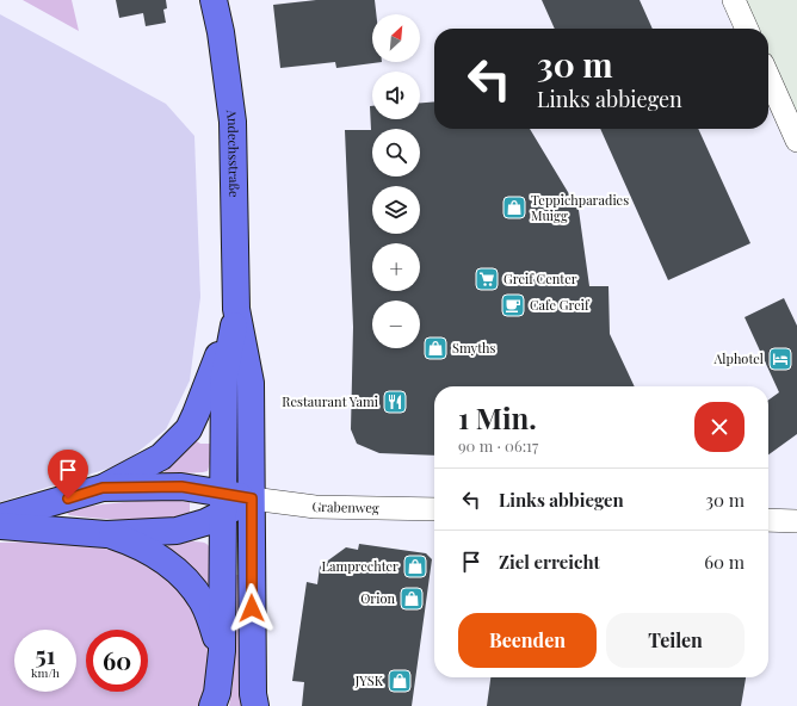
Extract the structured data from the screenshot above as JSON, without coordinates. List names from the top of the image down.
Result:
{
  "streets": {
    "main road": ["Andechsstraße"],
    "street": ["Grabenweg"]
  },
  "crossings": [
    ["Andechsstraße", "Grabenweg"]
  ],
  "places": {
    "shop": [
      "Teppichparadies Muigg",
      "Smyths",
      "Lamprechter",
      "Orion",
      "JYSK"
    ],
    "supermarket": ["Greif Center"],
    "cafe": ["Cafe Greif"],
    "hotel": ["Alphotel"],
    "restaurant": ["Restaurant Yami"]
  },
  "north": "top right",
  "page": {
    "map_buttons": ["+", "−"],
    "turn": ["30 m", "Links abbiegen"],
    "heading": ["1 Min.", "90 m · 06:17"],
    "list": [
      {
        "name": "Links abbiegen",
        "value": "30 m"
      },
      {
        "name": "Ziel erreicht",
        "value": "60 m"
      }
    ],
    "buttons": ["Beenden", "Teilen"],
    "speed": "51 km/h",
    "limit": "60"
  }
}
